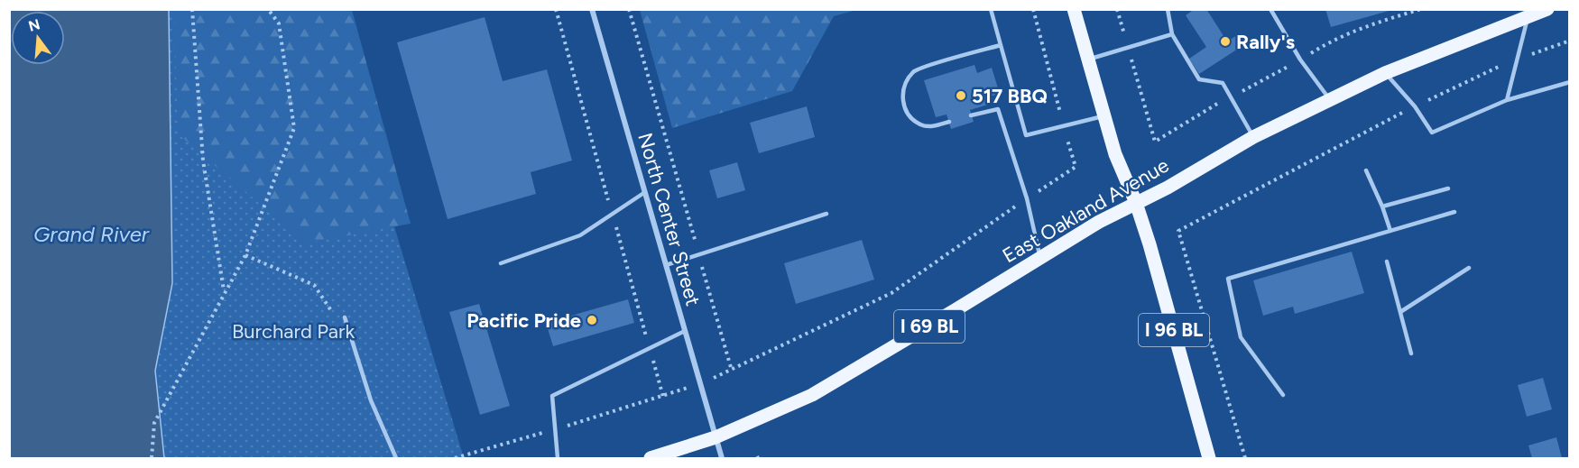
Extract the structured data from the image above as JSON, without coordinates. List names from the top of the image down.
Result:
{
  "streets": {
    "main road": ["East Oakland Avenue", "I 69 BL", "I 96 BL"],
    "street": ["North Center Street"]
  },
  "crossings": [
    ["East Oakland Avenue", "North Center Street"],
    ["East Oakland Avenue", "I 96 BL"]
  ],
  "water": ["Grand River"],
  "parks": ["Burchard Park"],
  "places": ["Rally's", "517 BBQ", "Pacific Pride"],
  "north": "top"
}
